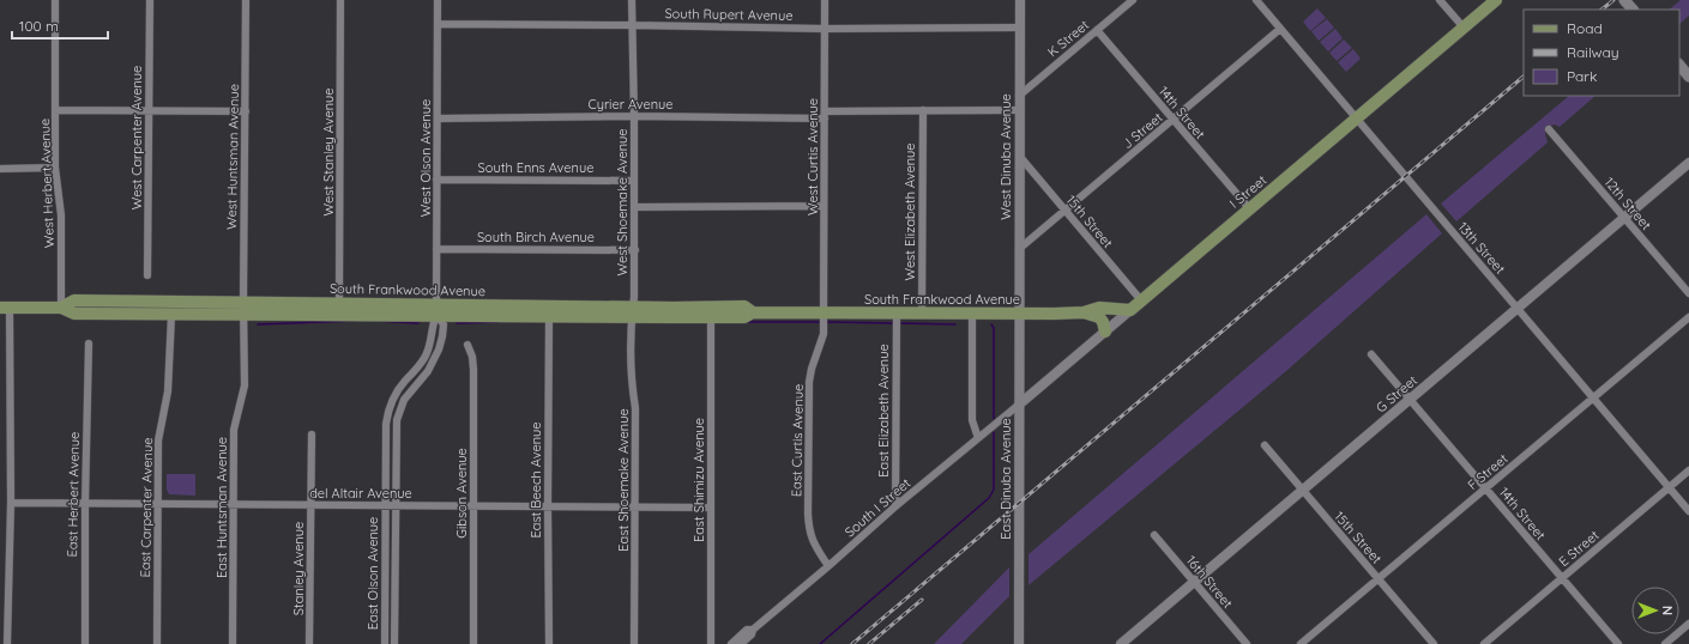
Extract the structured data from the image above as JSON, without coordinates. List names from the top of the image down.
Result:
{
  "streets": {
    "main road": ["I Street", "South Frankwood Avenue"],
    "street": [
      "South Rupert Avenue",
      "K Street",
      "Cyrier Avenue",
      "14th Street",
      "J Street",
      "West Carpenter Avenue",
      "West Stanley Avenue",
      "West Huntsman Avenue",
      "West Curtis Avenue",
      "West Dinuba Avenue",
      "West Olson Avenue",
      "South Enns Avenue",
      "West Herbert Avenue",
      "West Shoemake Avenue",
      "12th Street",
      "West Elizabeth Avenue",
      "15th Street",
      "South Birch Avenue",
      "13th Street",
      "G Street",
      "East Elizabeth Avenue",
      "East Curtis Avenue",
      "F Street",
      "East Dinuba Avenue",
      "East Beech Avenue",
      "East Shoemake Avenue",
      "East Shimizu Avenue",
      "del Altair Avenue",
      "Gibson Avenue",
      "East Herbert Avenue",
      "East Carpenter Avenue",
      "East Huntsman Avenue",
      "South I Street",
      "E Street",
      "Stanley Avenue",
      "East Olson Avenue",
      "16th Street"
    ]
  },
  "crossings": [
    ["South Rupert Avenue", "West Curtis Avenue"],
    ["South Rupert Avenue", "West Dinuba Avenue"],
    ["South Rupert Avenue", "West Olson Avenue"],
    ["South Rupert Avenue", "West Shoemake Avenue"],
    ["K Street", "14th Street"],
    ["K Street", "West Dinuba Avenue"],
    ["Cyrier Avenue", "West Curtis Avenue"],
    ["Cyrier Avenue", "West Dinuba Avenue"],
    ["Cyrier Avenue", "West Olson Avenue"],
    ["Cyrier Avenue", "West Shoemake Avenue"],
    ["Cyrier Avenue", "West Elizabeth Avenue"],
    ["14th Street", "J Street"],
    ["14th Street", "I Street"],
    ["14th Street", "G Street"],
    ["14th Street", "F Street"],
    ["14th Street", "E Street"],
    ["J Street", "West Dinuba Avenue"],
    ["J Street", "15th Street"],
    ["J Street", "13th Street"],
    ["West Stanley Avenue", "South Frankwood Avenue"],
    ["West Huntsman Avenue", "South Frankwood Avenue"],
    ["West Huntsman Avenue", "East Huntsman Avenue"],
    ["West Curtis Avenue", "South Frankwood Avenue"],
    ["West Curtis Avenue", "East Curtis Avenue"],
    ["West Dinuba Avenue", "15th Street"],
    ["West Dinuba Avenue", "South Frankwood Avenue"],
    ["West Dinuba Avenue", "East Dinuba Avenue"],
    ["West Olson Avenue", "South Enns Avenue"],
    ["West Olson Avenue", "South Birch Avenue"],
    ["West Olson Avenue", "South Frankwood Avenue"],
    ["West Olson Avenue", "East Olson Avenue"],
    ["South Enns Avenue", "West Shoemake Avenue"],
    ["West Herbert Avenue", "South Frankwood Avenue"],
    ["I Street", "15th Street"],
    ["I Street", "13th Street"],
    ["I Street", "South Frankwood Avenue"],
    ["I Street", "East Dinuba Avenue"],
    ["I Street", "South I Street"],
    ["West Shoemake Avenue", "South Birch Avenue"],
    ["West Shoemake Avenue", "South Frankwood Avenue"],
    ["West Shoemake Avenue", "East Shoemake Avenue"],
    ["12th Street", "G Street"],
    ["West Elizabeth Avenue", "South Frankwood Avenue"],
    ["15th Street", "G Street"],
    ["15th Street", "F Street"],
    ["13th Street", "G Street"],
    ["13th Street", "F Street"],
    ["13th Street", "E Street"],
    ["South Frankwood Avenue", "East Elizabeth Avenue"],
    ["South Frankwood Avenue", "East Curtis Avenue"],
    ["South Frankwood Avenue", "East Dinuba Avenue"],
    ["South Frankwood Avenue", "East Beech Avenue"],
    ["South Frankwood Avenue", "East Shoemake Avenue"],
    ["South Frankwood Avenue", "East Shimizu Avenue"],
    ["South Frankwood Avenue", "East Carpenter Avenue"],
    ["South Frankwood Avenue", "East Huntsman Avenue"],
    ["South Frankwood Avenue", "East Olson Avenue"],
    ["G Street", "16th Street"],
    ["East Elizabeth Avenue", "South I Street"],
    ["East Curtis Avenue", "South I Street"],
    ["East Dinuba Avenue", "South I Street"],
    ["East Beech Avenue", "del Altair Avenue"],
    ["East Shoemake Avenue", "del Altair Avenue"],
    ["East Shimizu Avenue", "del Altair Avenue"],
    ["del Altair Avenue", "Gibson Avenue"],
    ["del Altair Avenue", "East Herbert Avenue"],
    ["del Altair Avenue", "East Carpenter Avenue"],
    ["del Altair Avenue", "East Huntsman Avenue"],
    ["del Altair Avenue", "Stanley Avenue"],
    ["del Altair Avenue", "East Olson Avenue"]
  ],
  "legend": ["Road", "Railway", "Park"],
  "scale_bar": "100 m",
  "north": "right"
}
